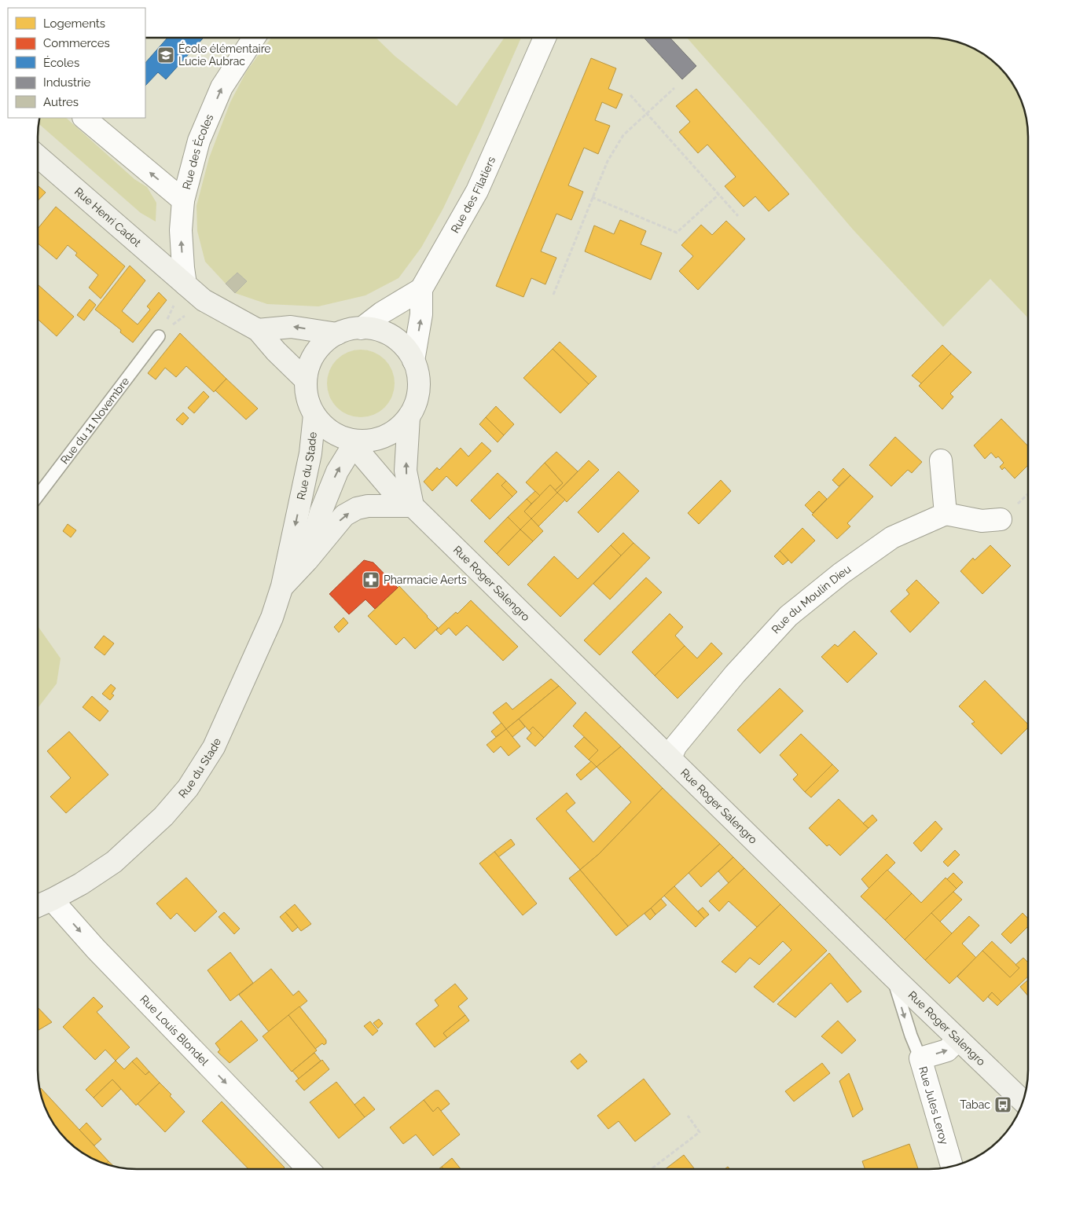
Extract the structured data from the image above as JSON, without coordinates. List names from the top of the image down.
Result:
{
  "streets": {
    "main road": ["Rue Henri Cadot", "Rue du Stade", "Rue Roger Salengro"],
    "street": [
      "Rue des Écoles",
      "Rue des Filatiers",
      "Rue du Moulin Dieu",
      "Rue Louis Blondel",
      "Rue Jules Leroy"
    ],
    "lane": ["Rue du 11 Novembre"]
  },
  "crossings": [
    ["Rue des Écoles", "Rue Henri Cadot"],
    ["Rue des Filatiers", "Rue du Stade"],
    ["Rue des Filatiers", "Rue Roger Salengro"],
    ["Rue du Stade", "Rue Roger Salengro"],
    ["Rue du Stade", "Rue Louis Blondel"],
    ["Rue Roger Salengro", "Rue du Moulin Dieu"],
    ["Rue Roger Salengro", "Rue Jules Leroy"]
  ],
  "one_way": ["Rue des Écoles", "Rue Louis Blondel"],
  "places": {
    "school or university": ["École élémentaire Lucie Aubrac"],
    "pharmacy": ["Pharmacie Aerts"],
    "bus stop": ["Tabac"]
  },
  "legend": [
    "Logements",
    "Commerces",
    "Écoles",
    "Industrie",
    "Autres"
  ]
}
